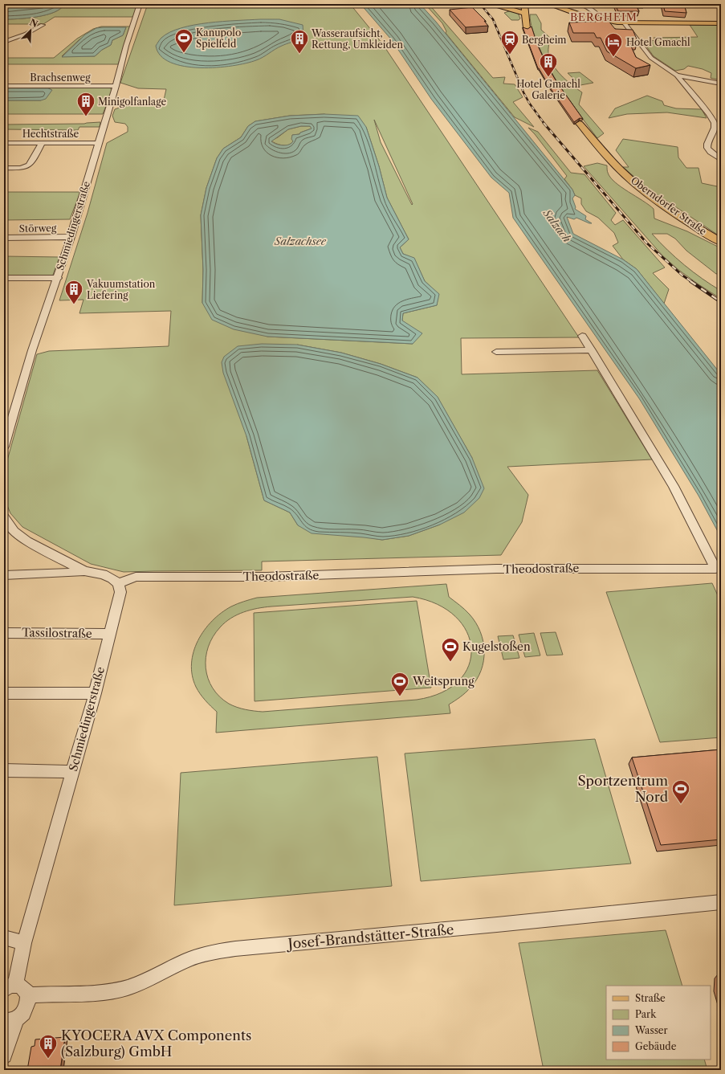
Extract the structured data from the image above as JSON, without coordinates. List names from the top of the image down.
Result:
{
  "streets": {
    "main road": ["Oberndorfer Straße"],
    "street": [
      "Brachsenweg",
      "Hechtstraße",
      "Schmiedingerstraße",
      "Störweg",
      "Theodostraße",
      "Tassilostraße",
      "Josef-Brandstätter-Straße"
    ]
  },
  "crossings": [
    ["Brachsenweg", "Schmiedingerstraße"],
    ["Hechtstraße", "Schmiedingerstraße"],
    ["Schmiedingerstraße", "Störweg"],
    ["Schmiedingerstraße", "Theodostraße"],
    ["Schmiedingerstraße", "Tassilostraße"]
  ],
  "districts": ["BERGHEIM"],
  "water": ["Salzach", "Salzachsee"],
  "places": {
    "sports": [
      "Kanupolo Spielfeld",
      "Kugelstoßen",
      "Weitsprung",
      "Sportzentrum Nord"
    ],
    "building": [
      "Wasseraufsicht, Rettung, Umkleiden",
      "Hotel Gmachl Galerie",
      "Minigolfanlage",
      "Vakuumstation Liefering",
      "KYOCERA AVX Components (Salzburg) GmbH"
    ],
    "station": ["Bergheim"],
    "hotel": ["Hotel Gmachl"]
  },
  "legend": [
    "Straße",
    "Park",
    "Wasser",
    "Gebäude"
  ],
  "north": "top right"
}
